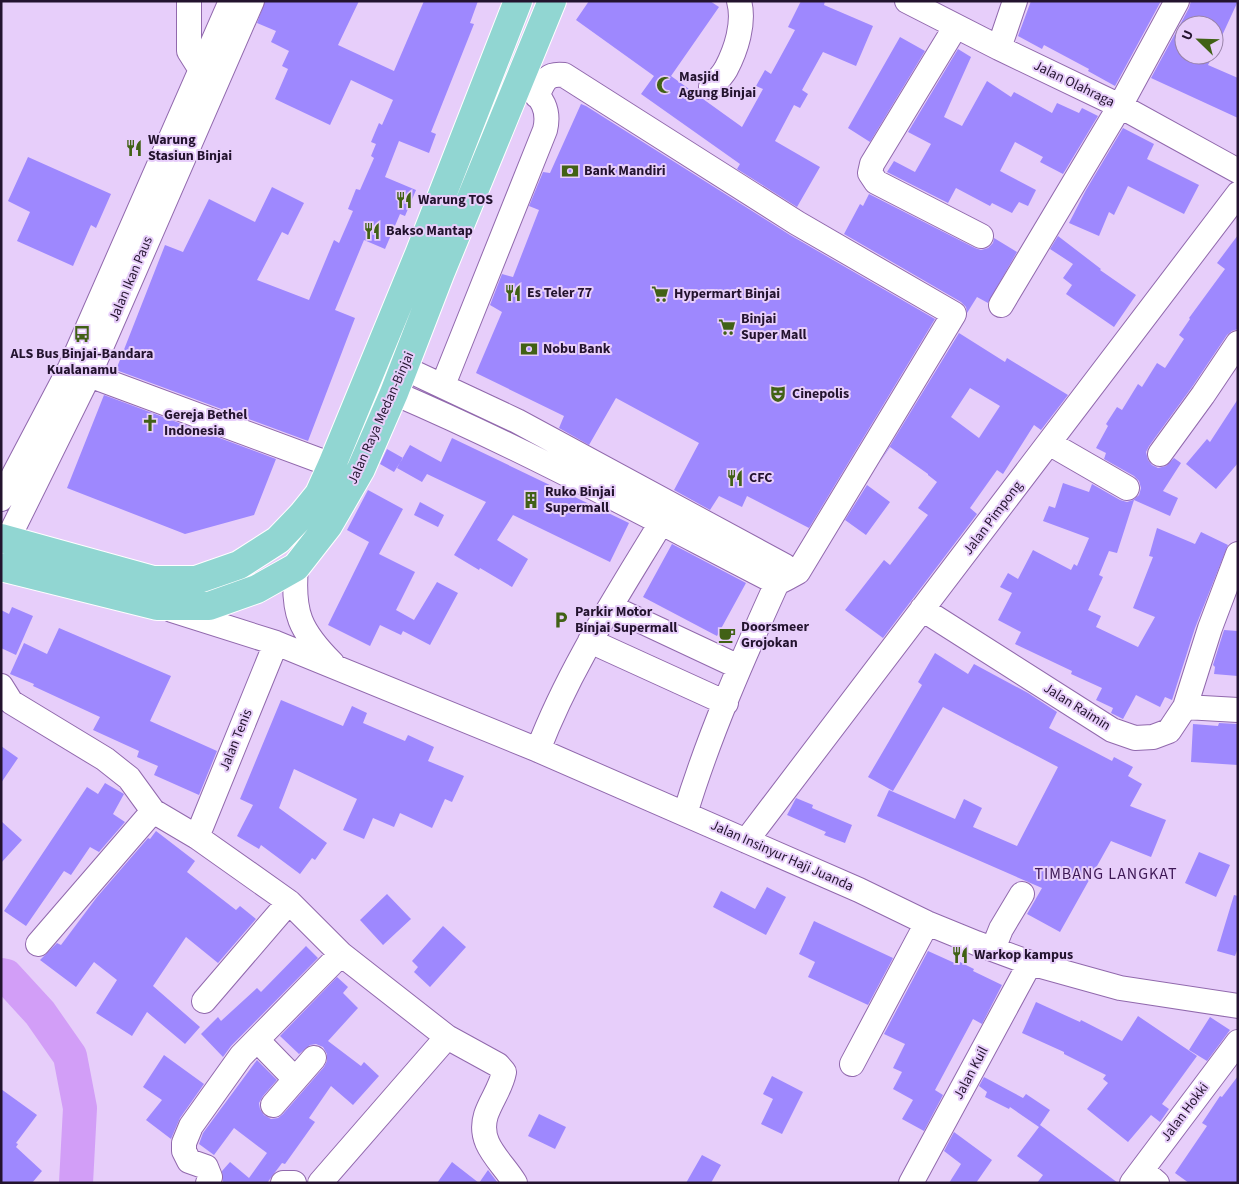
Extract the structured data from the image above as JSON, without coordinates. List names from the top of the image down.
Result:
{
  "streets": {
    "main road": ["Jalan Raya Medan-Binjai"],
    "street": [
      "Jalan Olahraga",
      "Jalan Ikan Paus",
      "Jalan Pimpong",
      "Jalan Raimin",
      "Jalan Tenis",
      "Jalan Insinyur Haji Juanda",
      "Jalan Kuil",
      "Jalan Hokki"
    ]
  },
  "crossings": [
    ["Jalan Ikan Paus", "Jalan Raya Medan-Binjai"],
    ["Jalan Raya Medan-Binjai", "Jalan Insinyur Haji Juanda"],
    ["Jalan Pimpong", "Jalan Raimin"],
    ["Jalan Pimpong", "Jalan Insinyur Haji Juanda"],
    ["Jalan Tenis", "Jalan Insinyur Haji Juanda"],
    ["Jalan Insinyur Haji Juanda", "Jalan Kuil"]
  ],
  "districts": ["TIMBANG LANGKAT"],
  "places": {
    "mosque": ["Masjid Agung Binjai"],
    "restaurant": [
      "Warung Stasiun Binjai",
      "Warung TOS",
      "Bakso Mantap",
      "Es Teler 77",
      "CFC",
      "Warkop kampus"
    ],
    "bank": ["Bank Mandiri", "Nobu Bank"],
    "supermarket": ["Hypermart Binjai", "Binjai Super Mall"],
    "bus stop": ["ALS Bus Binjai-Bandara Kualanamu"],
    "theatre": ["Cinepolis"],
    "church": ["Gereja Bethel Indonesia"],
    "building": ["Ruko Binjai Supermall"],
    "parking": ["Parkir Motor Binjai Supermall"],
    "cafe": ["Doorsmeer Grojokan"]
  },
  "north": "top left"
}
